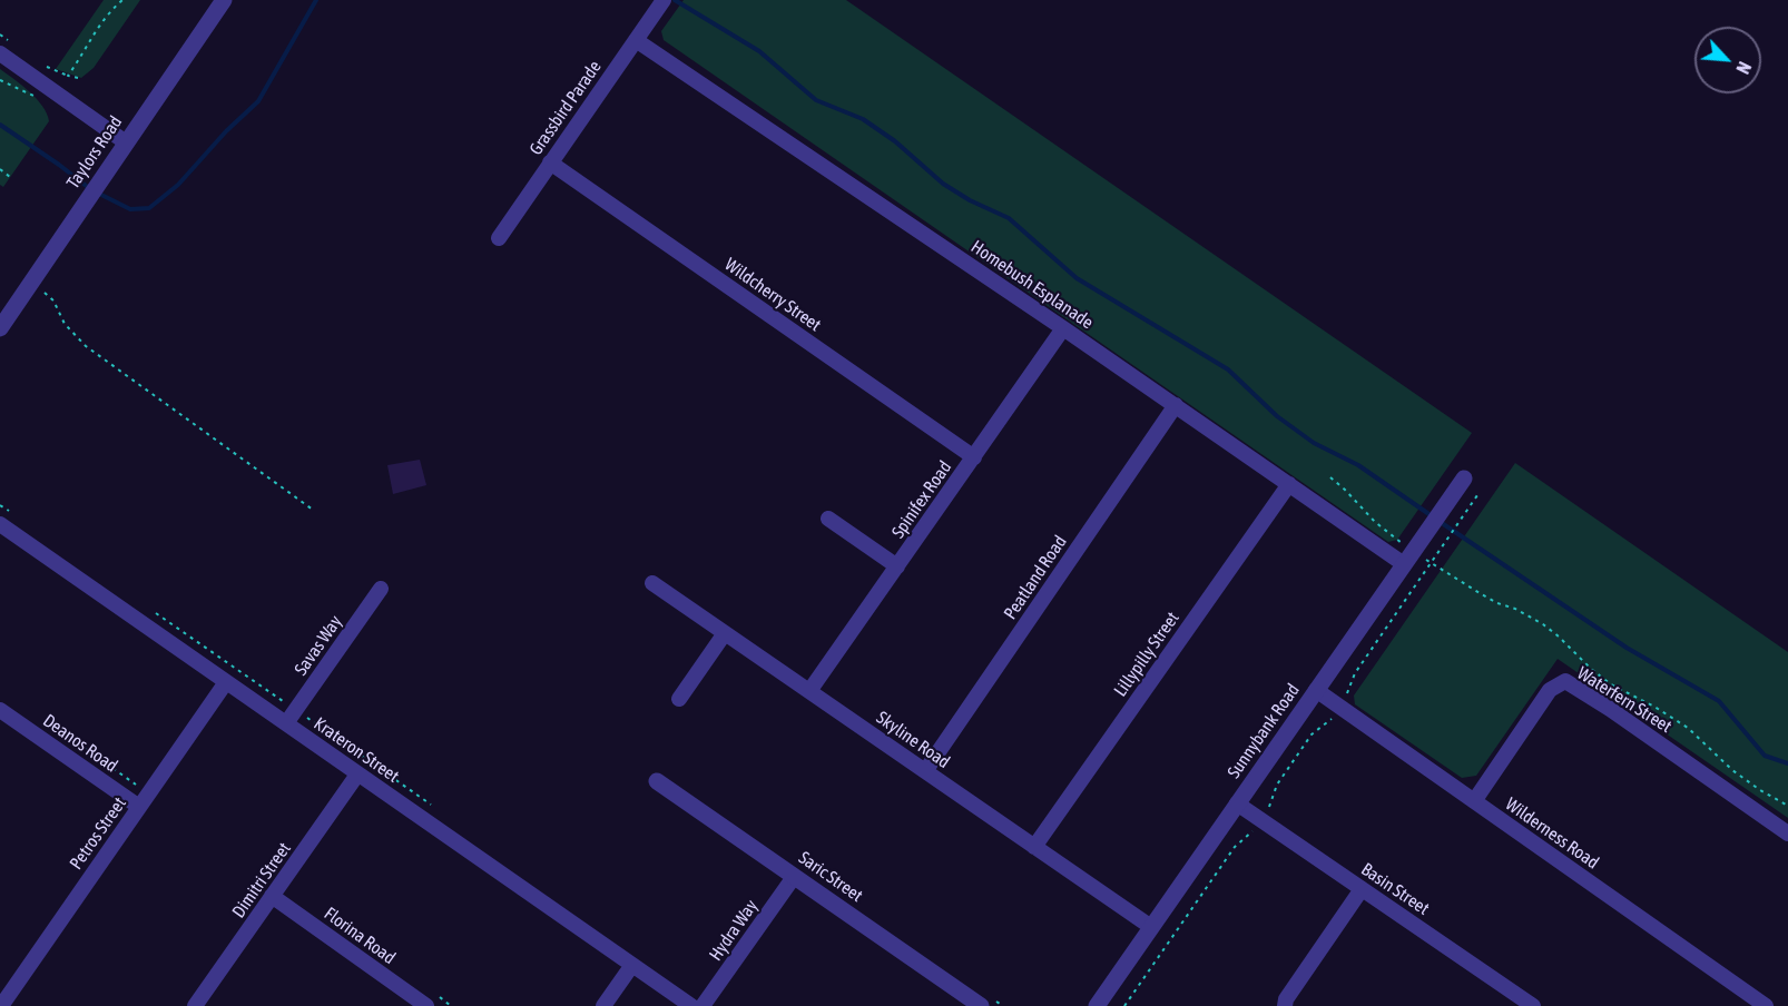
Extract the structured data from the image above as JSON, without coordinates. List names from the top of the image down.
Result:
{
  "streets": {
    "street": [
      "Grassbird Parade",
      "Taylors Road",
      "Homebush Esplanade",
      "Wildcherry Street",
      "Spinifex Road",
      "Peatland Road",
      "Savas Way",
      "Lillypilly Street",
      "Waterfern Street",
      "Sunnybank Road",
      "Skyline Road",
      "Deanos Road",
      "Krateron Street",
      "Petros Street",
      "Wilderness Road",
      "Saric Street",
      "Dimitri Street",
      "Basin Street",
      "Hydra Way",
      "Florina Road"
    ]
  },
  "crossings": [
    ["Grassbird Parade", "Homebush Esplanade"],
    ["Grassbird Parade", "Wildcherry Street"],
    ["Homebush Esplanade", "Spinifex Road"],
    ["Homebush Esplanade", "Peatland Road"],
    ["Homebush Esplanade", "Lillypilly Street"],
    ["Homebush Esplanade", "Sunnybank Road"],
    ["Wildcherry Street", "Spinifex Road"],
    ["Spinifex Road", "Skyline Road"],
    ["Peatland Road", "Skyline Road"],
    ["Savas Way", "Krateron Street"],
    ["Lillypilly Street", "Skyline Road"],
    ["Waterfern Street", "Wilderness Road"],
    ["Sunnybank Road", "Skyline Road"],
    ["Sunnybank Road", "Wilderness Road"],
    ["Sunnybank Road", "Basin Street"],
    ["Deanos Road", "Petros Street"],
    ["Krateron Street", "Petros Street"],
    ["Krateron Street", "Dimitri Street"],
    ["Saric Street", "Hydra Way"],
    ["Dimitri Street", "Florina Road"]
  ],
  "north": "bottom right"
}
